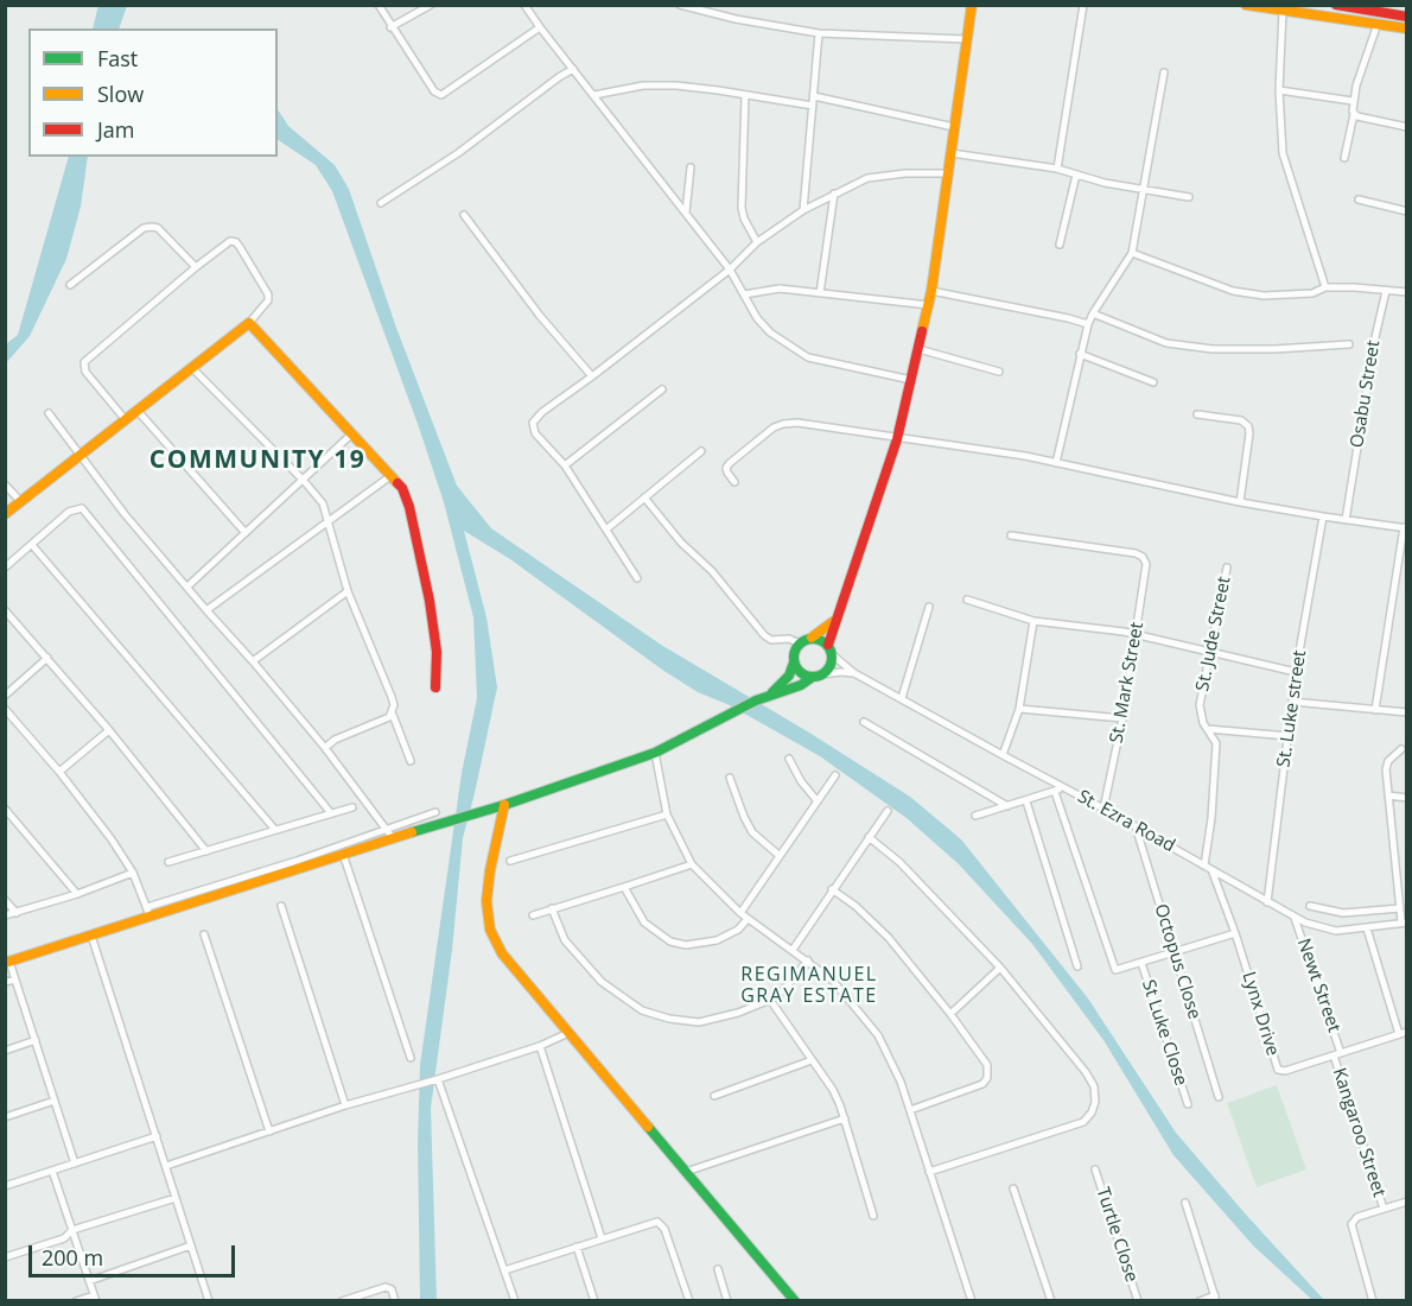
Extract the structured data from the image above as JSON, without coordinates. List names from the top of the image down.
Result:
{
  "streets": {
    "street": [
      "Osabu Street",
      "St. Jude Street",
      "St. Mark Street",
      "St. Luke street",
      "St. Ezra Road",
      "Octopus Close",
      "Newt Street",
      "Lynx Drive",
      "St Luke Close",
      "Kangaroo Street",
      "Turtle Close"
    ]
  },
  "crossings": [
    ["St. Jude Street", "St. Ezra Road"],
    ["St. Mark Street", "St. Ezra Road"],
    ["St. Luke street", "St. Ezra Road"],
    ["St. Ezra Road", "Octopus Close"],
    ["St. Ezra Road", "Newt Street"],
    ["St. Ezra Road", "Lynx Drive"],
    ["Newt Street", "Lynx Drive"],
    ["Newt Street", "Kangaroo Street"],
    ["Lynx Drive", "Kangaroo Street"]
  ],
  "districts": ["COMMUNITY 19", "REGIMANUEL GRAY ESTATE"],
  "legend": ["Fast", "Slow", "Jam"],
  "scale_bar": "200 m"
}
